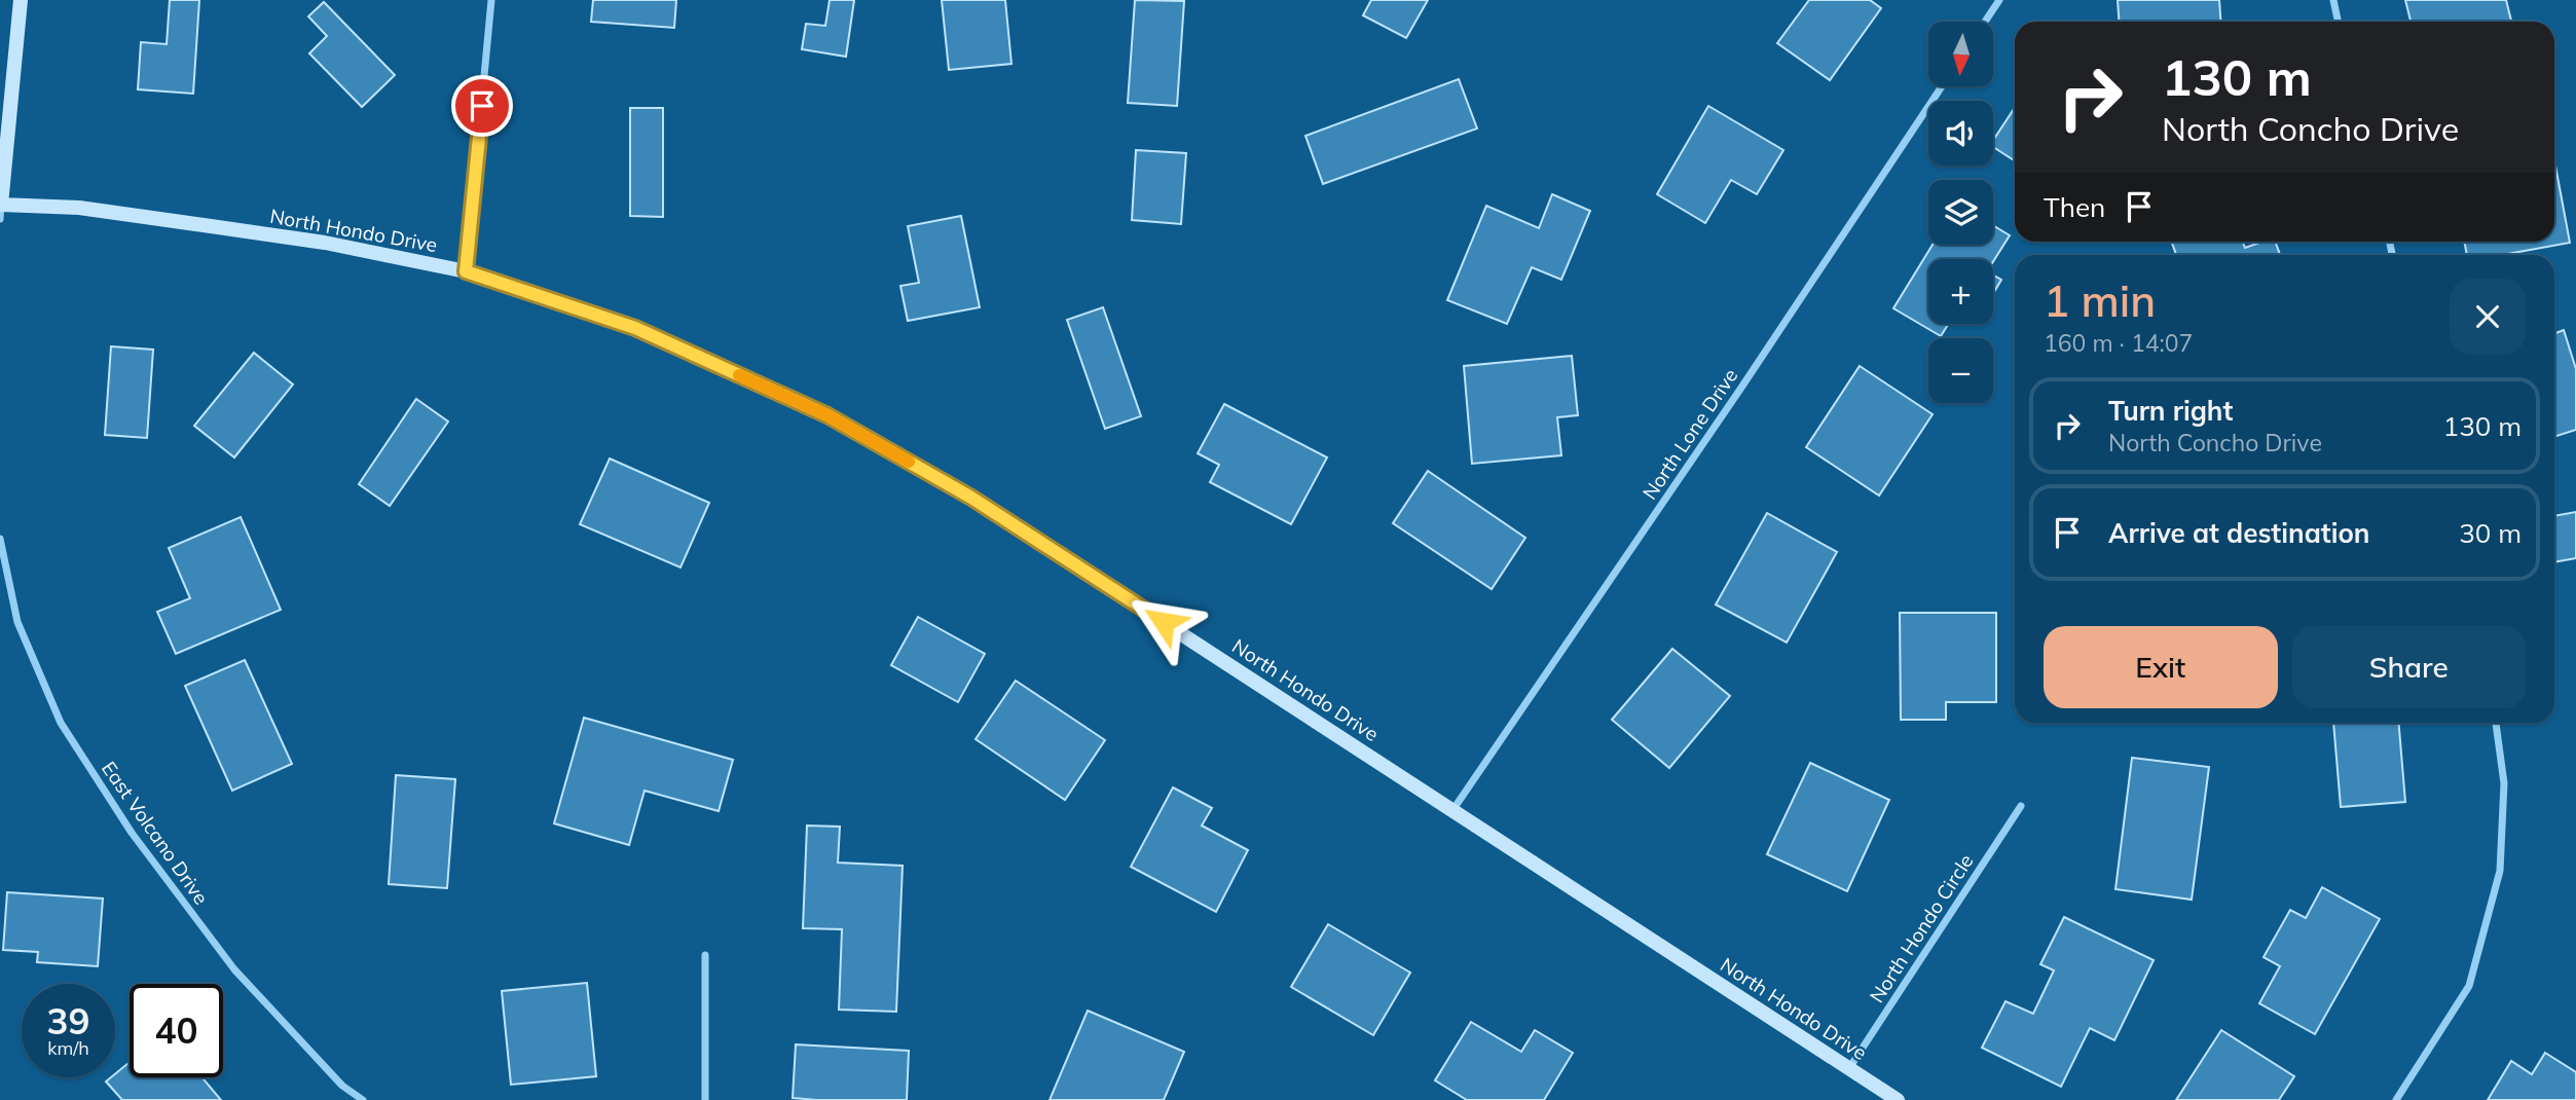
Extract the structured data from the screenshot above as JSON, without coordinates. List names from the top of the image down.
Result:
{
  "streets": {
    "street": [
      "North Hondo Drive",
      "North Lone Drive",
      "East Volcano Drive",
      "North Hondo Circle"
    ]
  },
  "crossings": [
    ["North Hondo Drive", "North Lone Drive"],
    ["North Hondo Drive", "North Hondo Circle"]
  ],
  "north": "bottom",
  "page": {
    "map_buttons": ["+", "−"],
    "turn": ["130 m", "North Concho Drive"],
    "then": "Then",
    "heading": ["1 min", "160 m · 14:07"],
    "list": [
      {
        "name": "Turn right",
        "note": "North Concho Drive",
        "value": "130 m"
      },
      {
        "name": "Arrive at destination",
        "value": "30 m"
      }
    ],
    "buttons": ["Exit", "Share"],
    "speed": "39 km/h",
    "limit": "40"
  }
}
